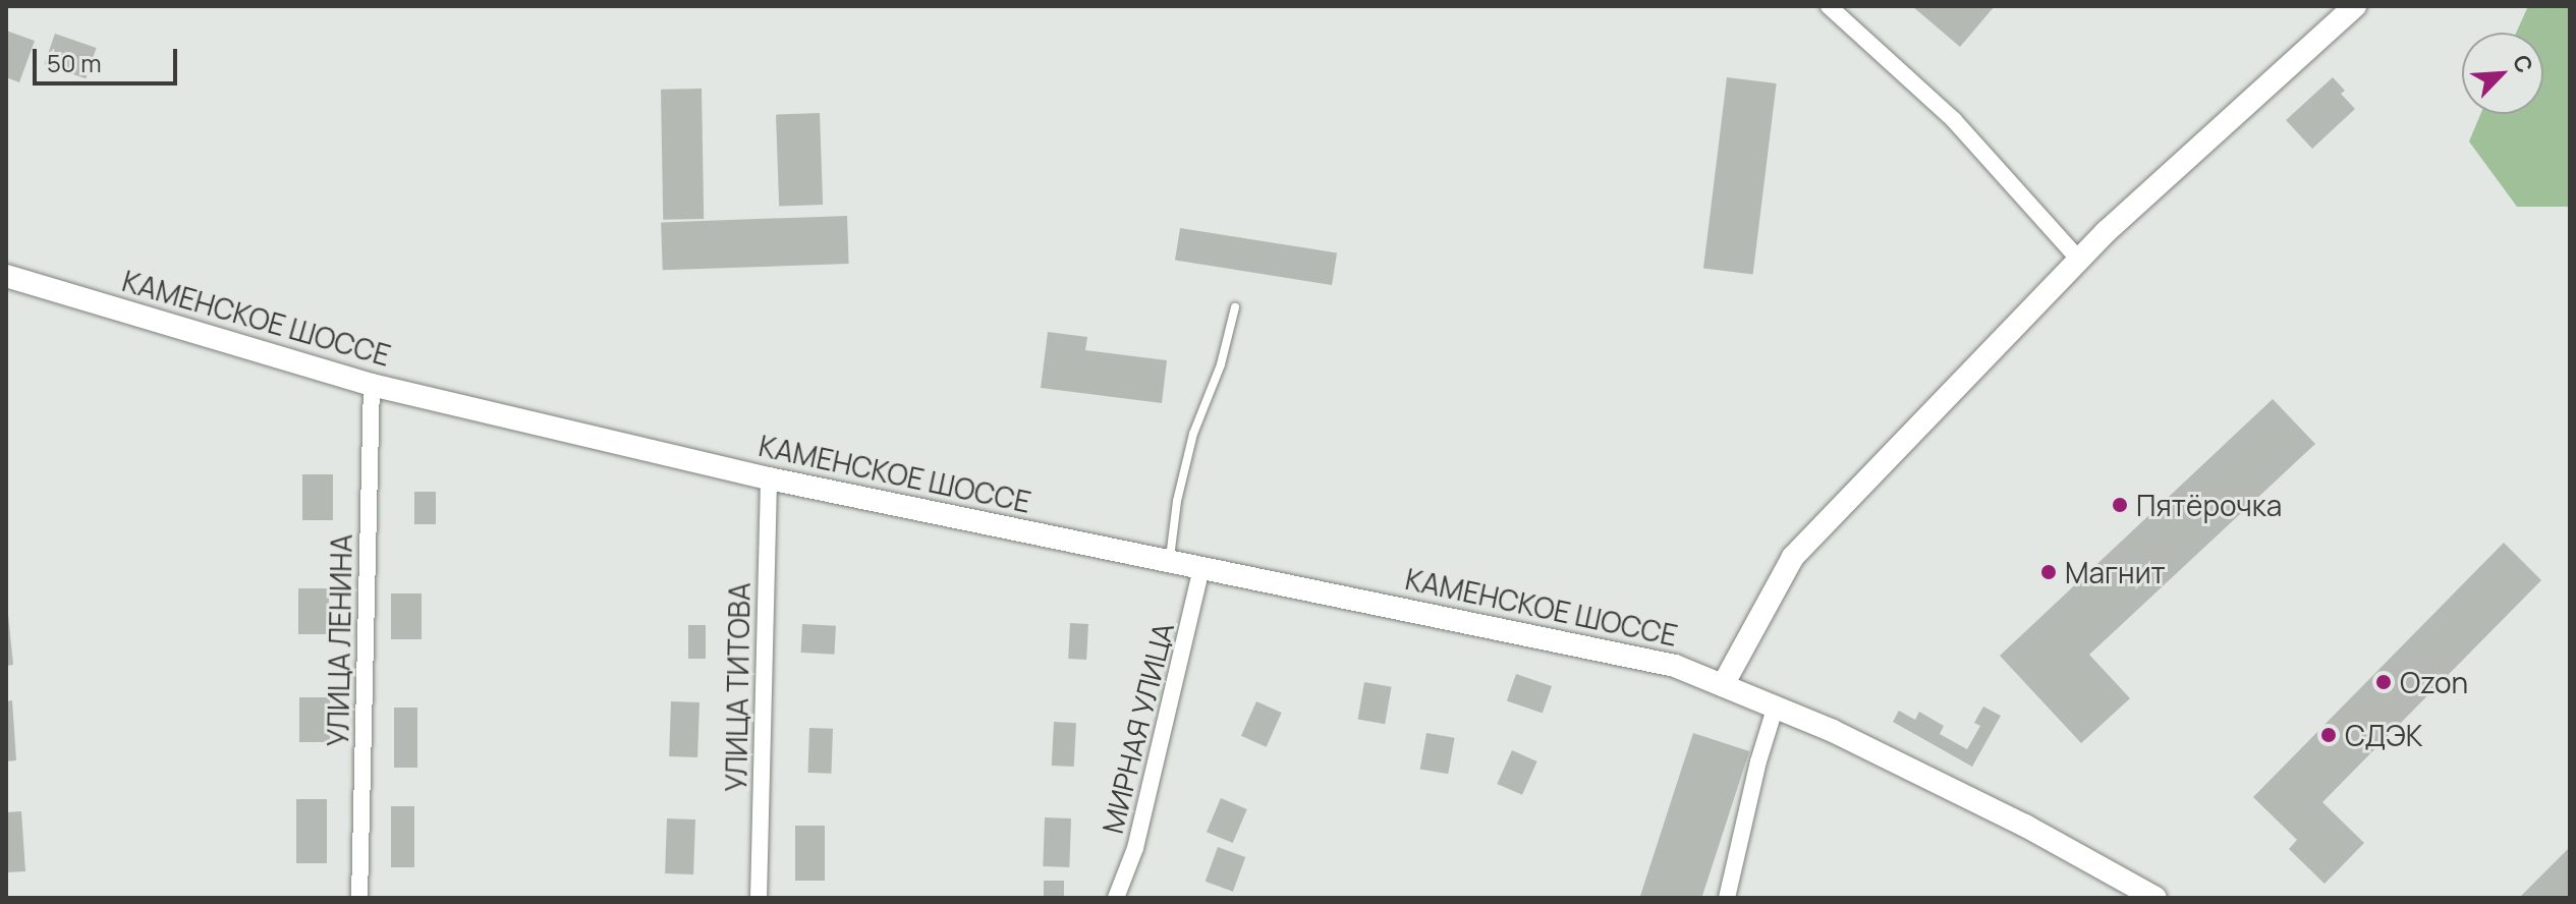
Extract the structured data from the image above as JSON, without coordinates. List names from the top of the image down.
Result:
{
  "streets": {
    "street": [
      "КАМЕНСКОЕ ШОССЕ",
      "УЛИЦА ЛЕНИНА",
      "УЛИЦА ТИТОВА",
      "МИРНАЯ УЛИЦА"
    ]
  },
  "crossings": [
    ["КАМЕНСКОЕ ШОССЕ", "УЛИЦА ЛЕНИНА"],
    ["КАМЕНСКОЕ ШОССЕ", "УЛИЦА ТИТОВА"],
    ["КАМЕНСКОЕ ШОССЕ", "МИРНАЯ УЛИЦА"]
  ],
  "places": [
    "Пятёрочка",
    "Магнит",
    "Ozon",
    "СДЭК"
  ],
  "scale_bar": "50 m",
  "north": "top right"
}
